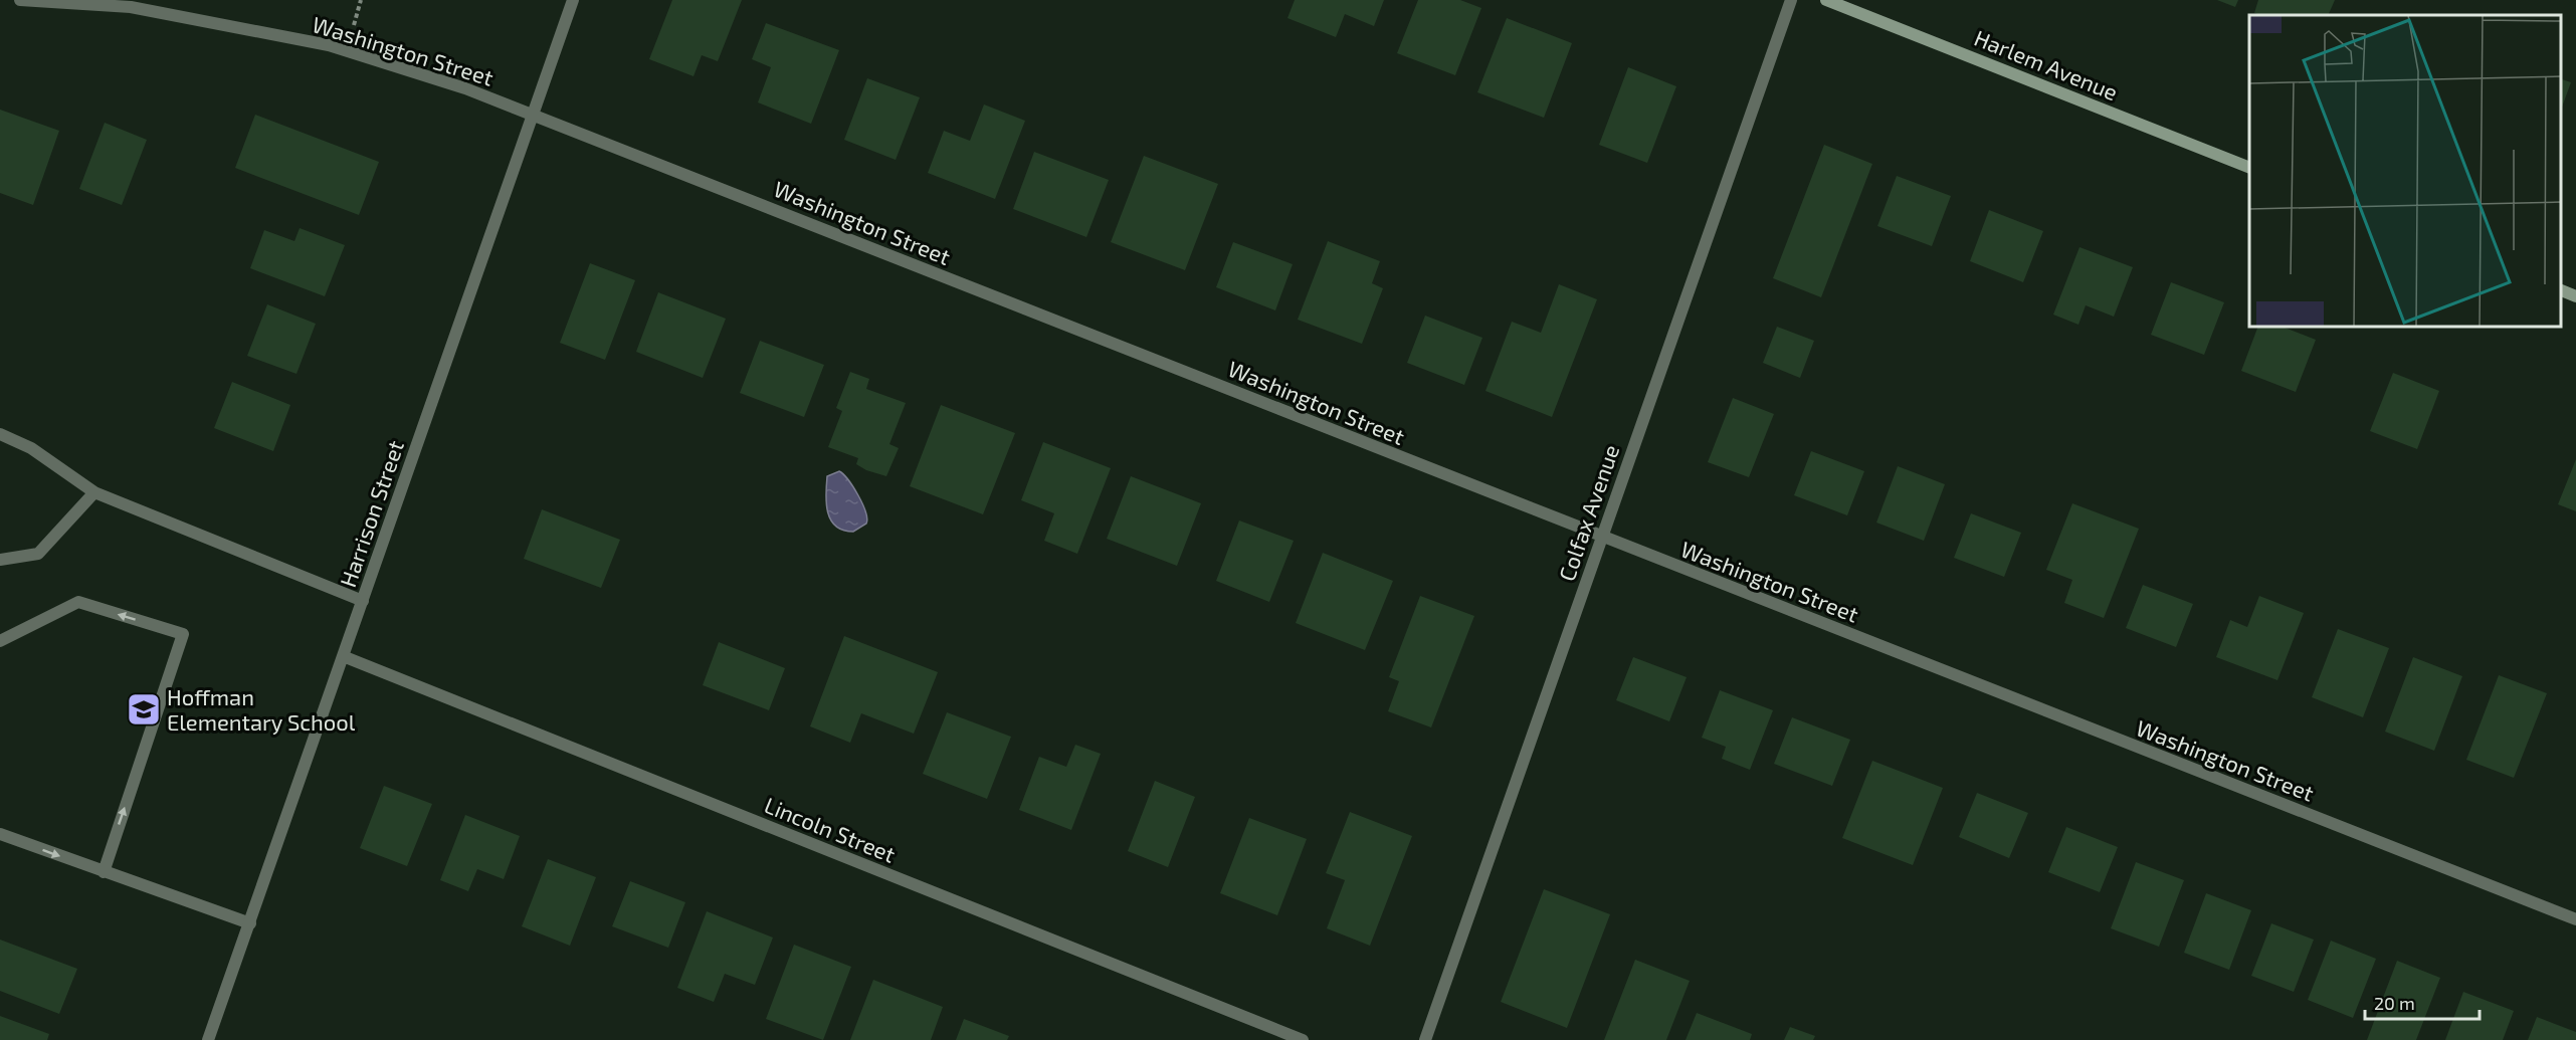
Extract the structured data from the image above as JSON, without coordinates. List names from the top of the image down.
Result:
{
  "streets": {
    "main road": ["Harlem Avenue"],
    "street": [
      "Washington Street",
      "Colfax Avenue",
      "Harrison Street",
      "Lincoln Street"
    ]
  },
  "crossings": [
    ["Washington Street", "Colfax Avenue"],
    ["Washington Street", "Harrison Street"],
    ["Harrison Street", "Lincoln Street"]
  ],
  "places": {
    "school or university": ["Hoffman Elementary School"]
  },
  "scale_bar": "20 m"
}
